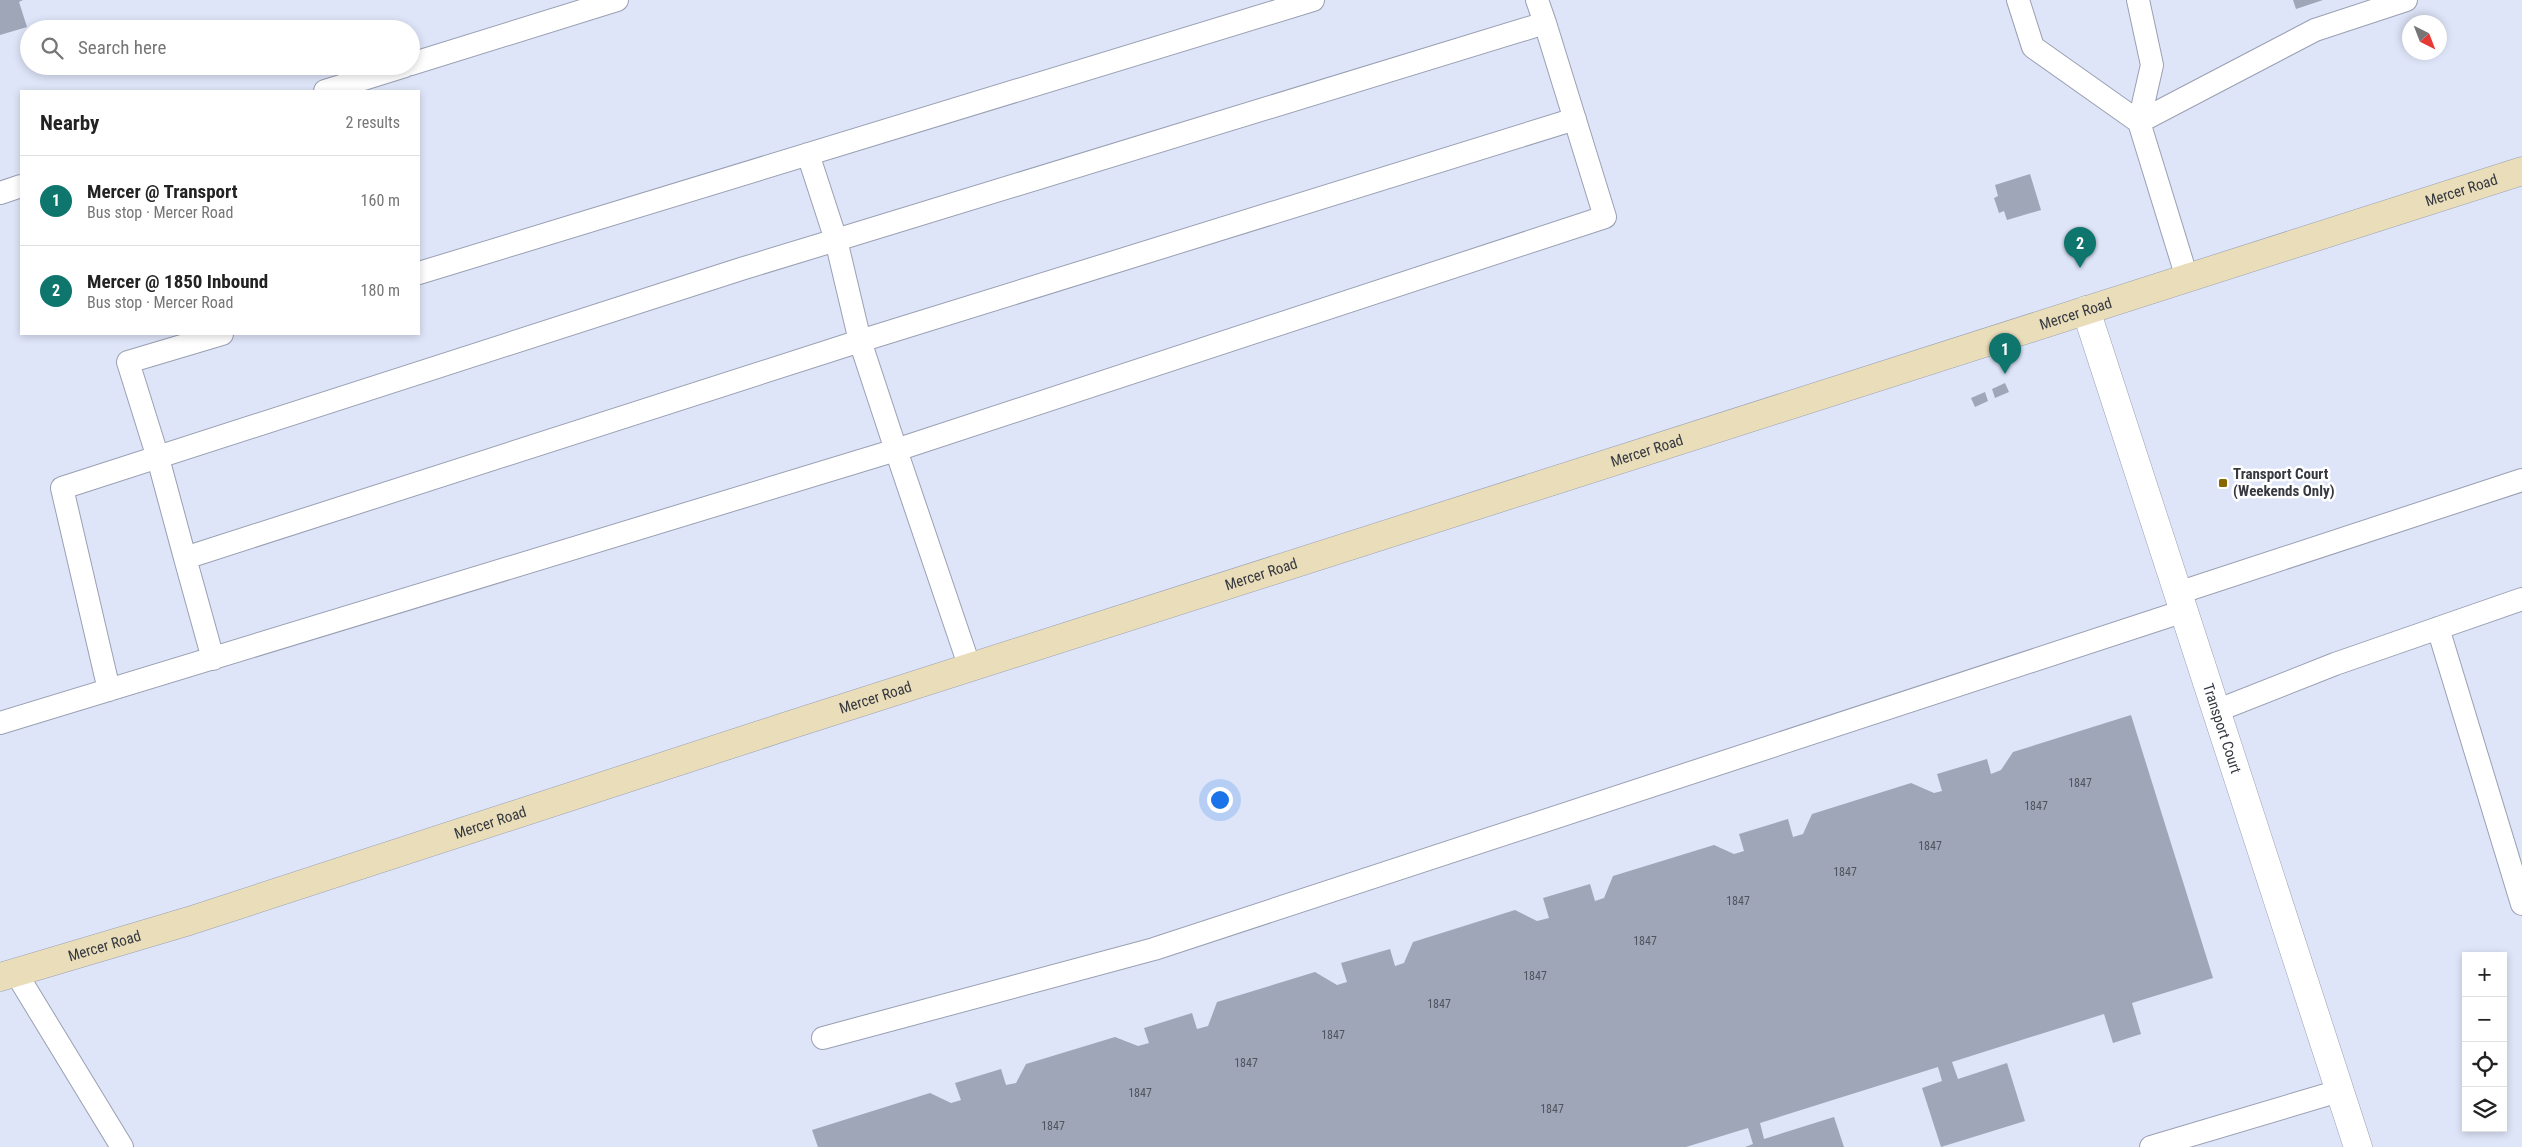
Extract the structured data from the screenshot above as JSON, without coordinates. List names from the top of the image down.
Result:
{
  "streets": {
    "street": ["Mercer Road", "Transport Court"]
  },
  "crossings": [
    ["Mercer Road", "Transport Court"]
  ],
  "places": {
    "transit": ["Transport Court (Weekends Only)"]
  },
  "house_numbers": [
    "1847",
    "1847",
    "1847",
    "1847",
    "1847",
    "1847",
    "1847",
    "1847",
    "1847",
    "1847",
    "1847",
    "1847",
    "1847"
  ],
  "north": "bottom right",
  "page": {
    "search": "Search here",
    "heading": ["Nearby", "2 results"],
    "list": [
      {
        "mark": "1",
        "name": "Mercer @ Transport",
        "note": "Bus stop · Mercer Road",
        "value": "160 m"
      },
      {
        "mark": "2",
        "name": "Mercer @ 1850 Inbound",
        "note": "Bus stop · Mercer Road",
        "value": "180 m"
      }
    ],
    "pins": ["2", "1"],
    "map_buttons": ["+", "−"]
  }
}
